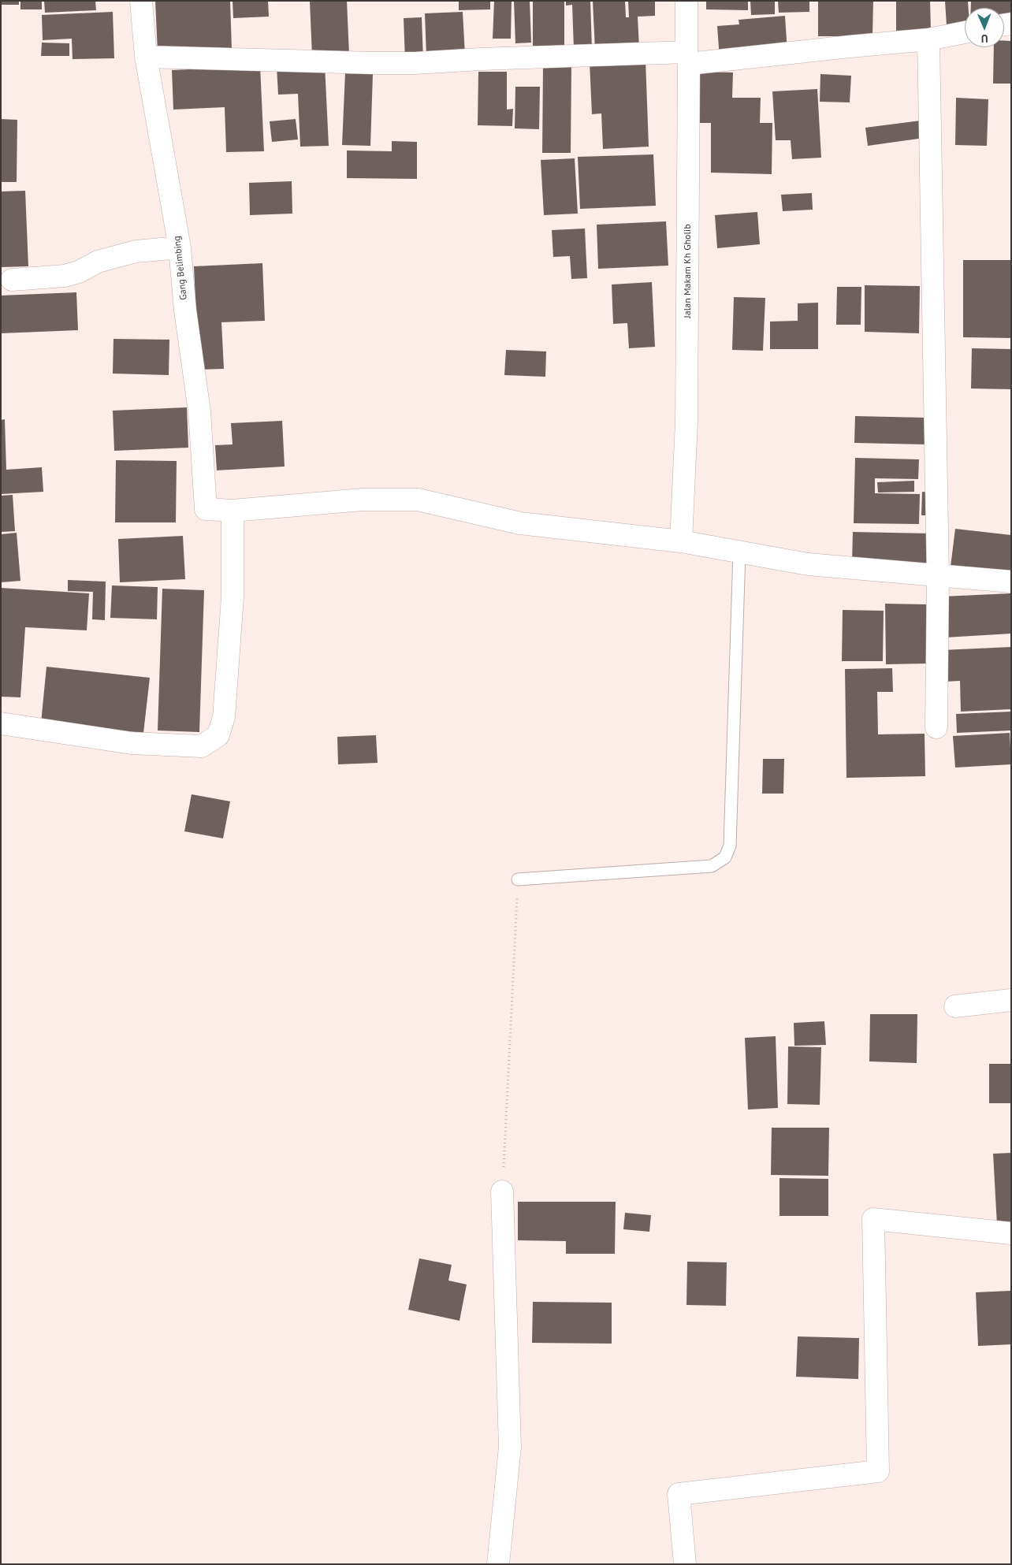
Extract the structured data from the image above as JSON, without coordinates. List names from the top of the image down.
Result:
{
  "streets": {
    "street": ["Gang Belimbing", "Jalan Makam Kh Gholib"]
  },
  "north": "bottom"
}
